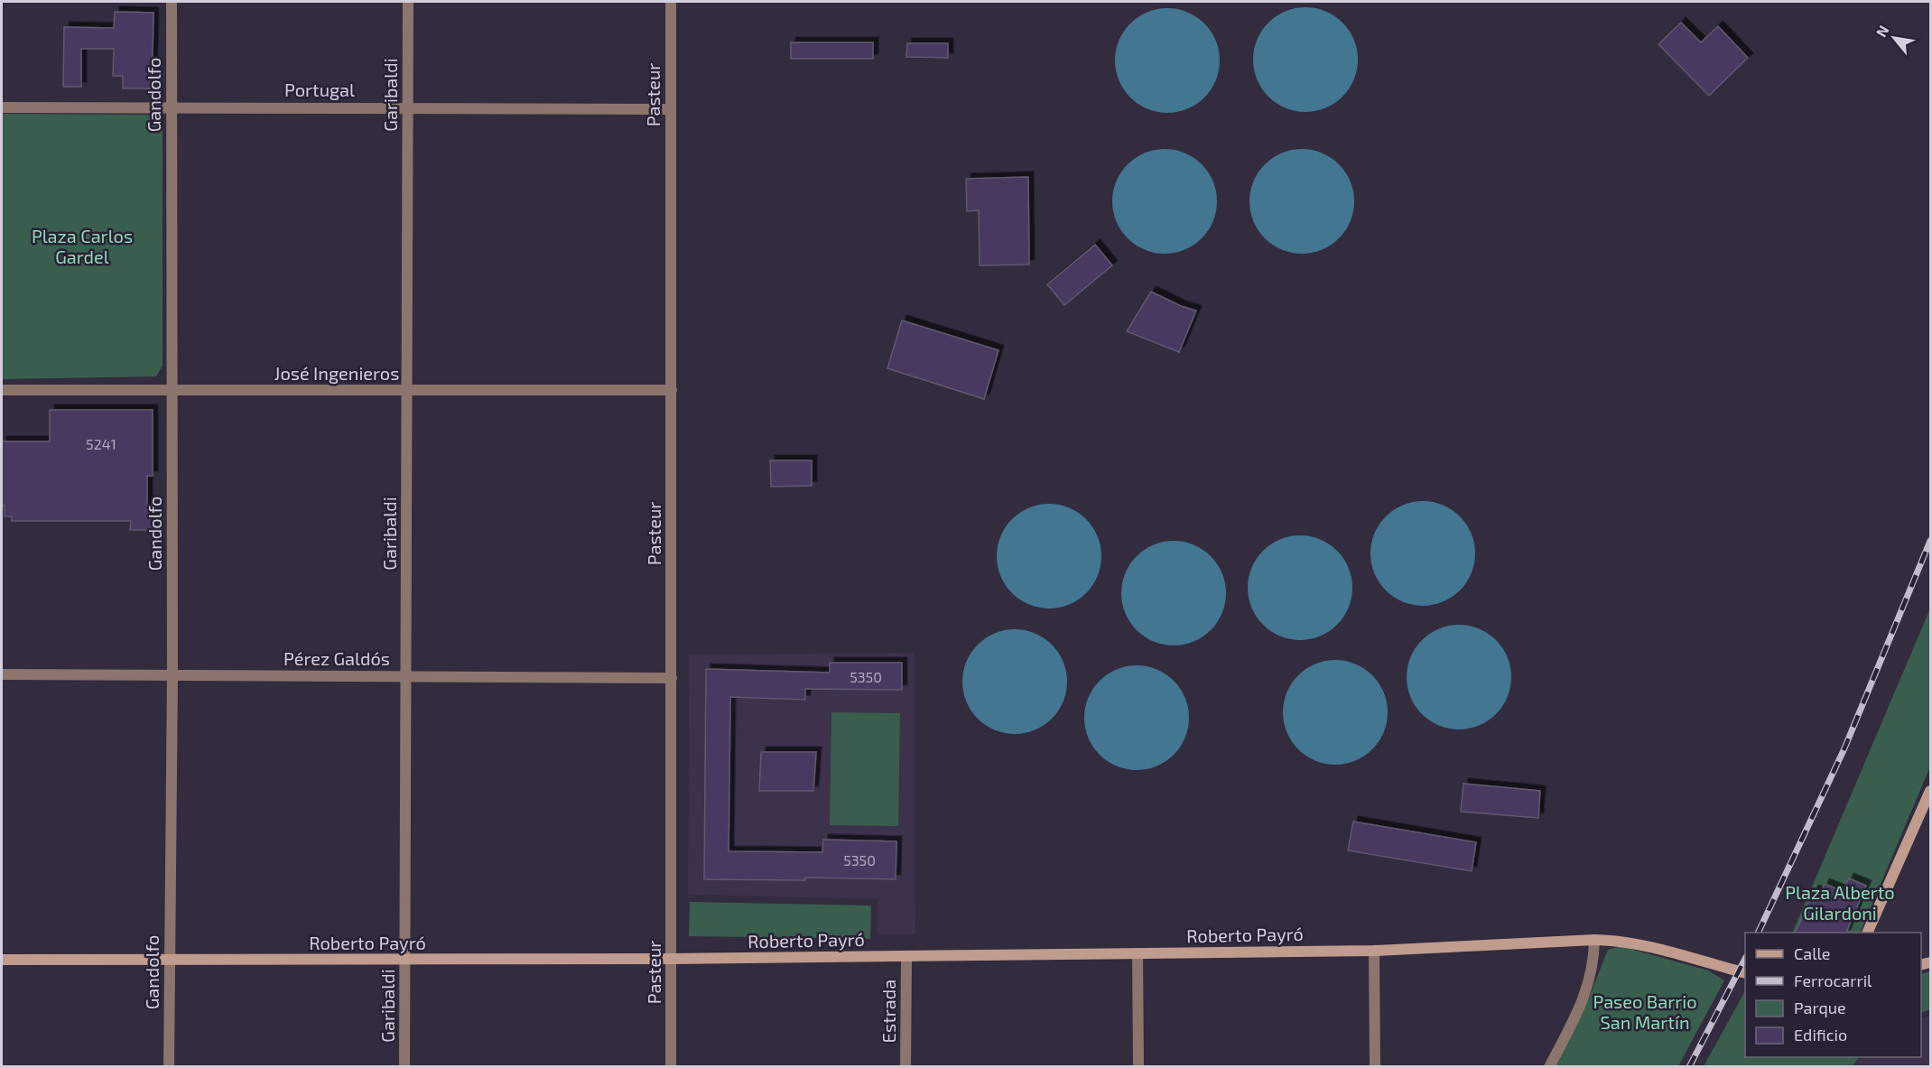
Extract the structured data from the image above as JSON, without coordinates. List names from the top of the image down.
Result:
{
  "streets": {
    "street": [
      "Portugal",
      "Gandolfo",
      "Garibaldi",
      "Pasteur",
      "José Ingenieros",
      "Pérez Galdós",
      "Roberto Payró",
      "Estrada"
    ]
  },
  "crossings": [
    ["Portugal", "Gandolfo"],
    ["Portugal", "Garibaldi"],
    ["Portugal", "Pasteur"],
    ["Gandolfo", "José Ingenieros"],
    ["Gandolfo", "Pérez Galdós"],
    ["Gandolfo", "Roberto Payró"],
    ["Garibaldi", "José Ingenieros"],
    ["Garibaldi", "Pérez Galdós"],
    ["Garibaldi", "Roberto Payró"],
    ["Pasteur", "José Ingenieros"],
    ["Pasteur", "Pérez Galdós"],
    ["Pasteur", "Roberto Payró"],
    ["Roberto Payró", "Estrada"]
  ],
  "parks": ["Plaza Carlos Gardel", "Plaza Alberto Gilardoni", "Paseo Barrio San Martín"],
  "house_numbers": ["5241", "5350", "5350"],
  "legend": [
    "Calle",
    "Ferrocarril",
    "Parque",
    "Edificio"
  ],
  "north": "top left"
}
